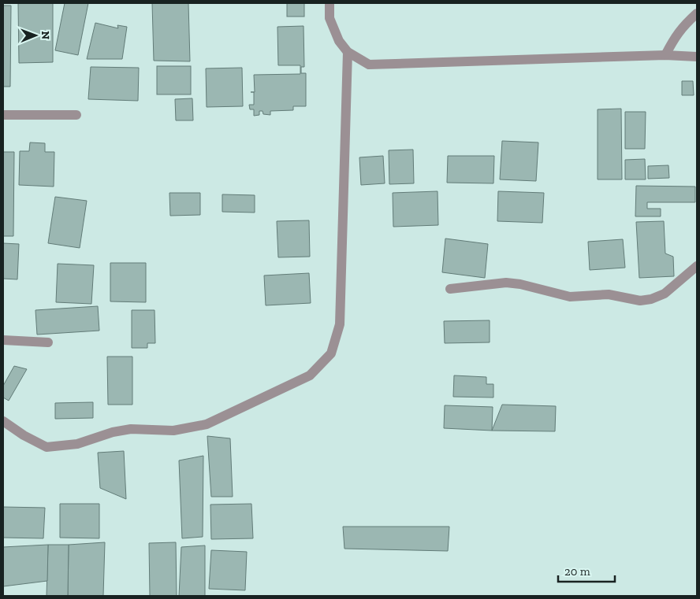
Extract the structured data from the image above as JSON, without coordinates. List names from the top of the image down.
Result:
{
  "scale_bar": "20 m",
  "north": "right"
}
